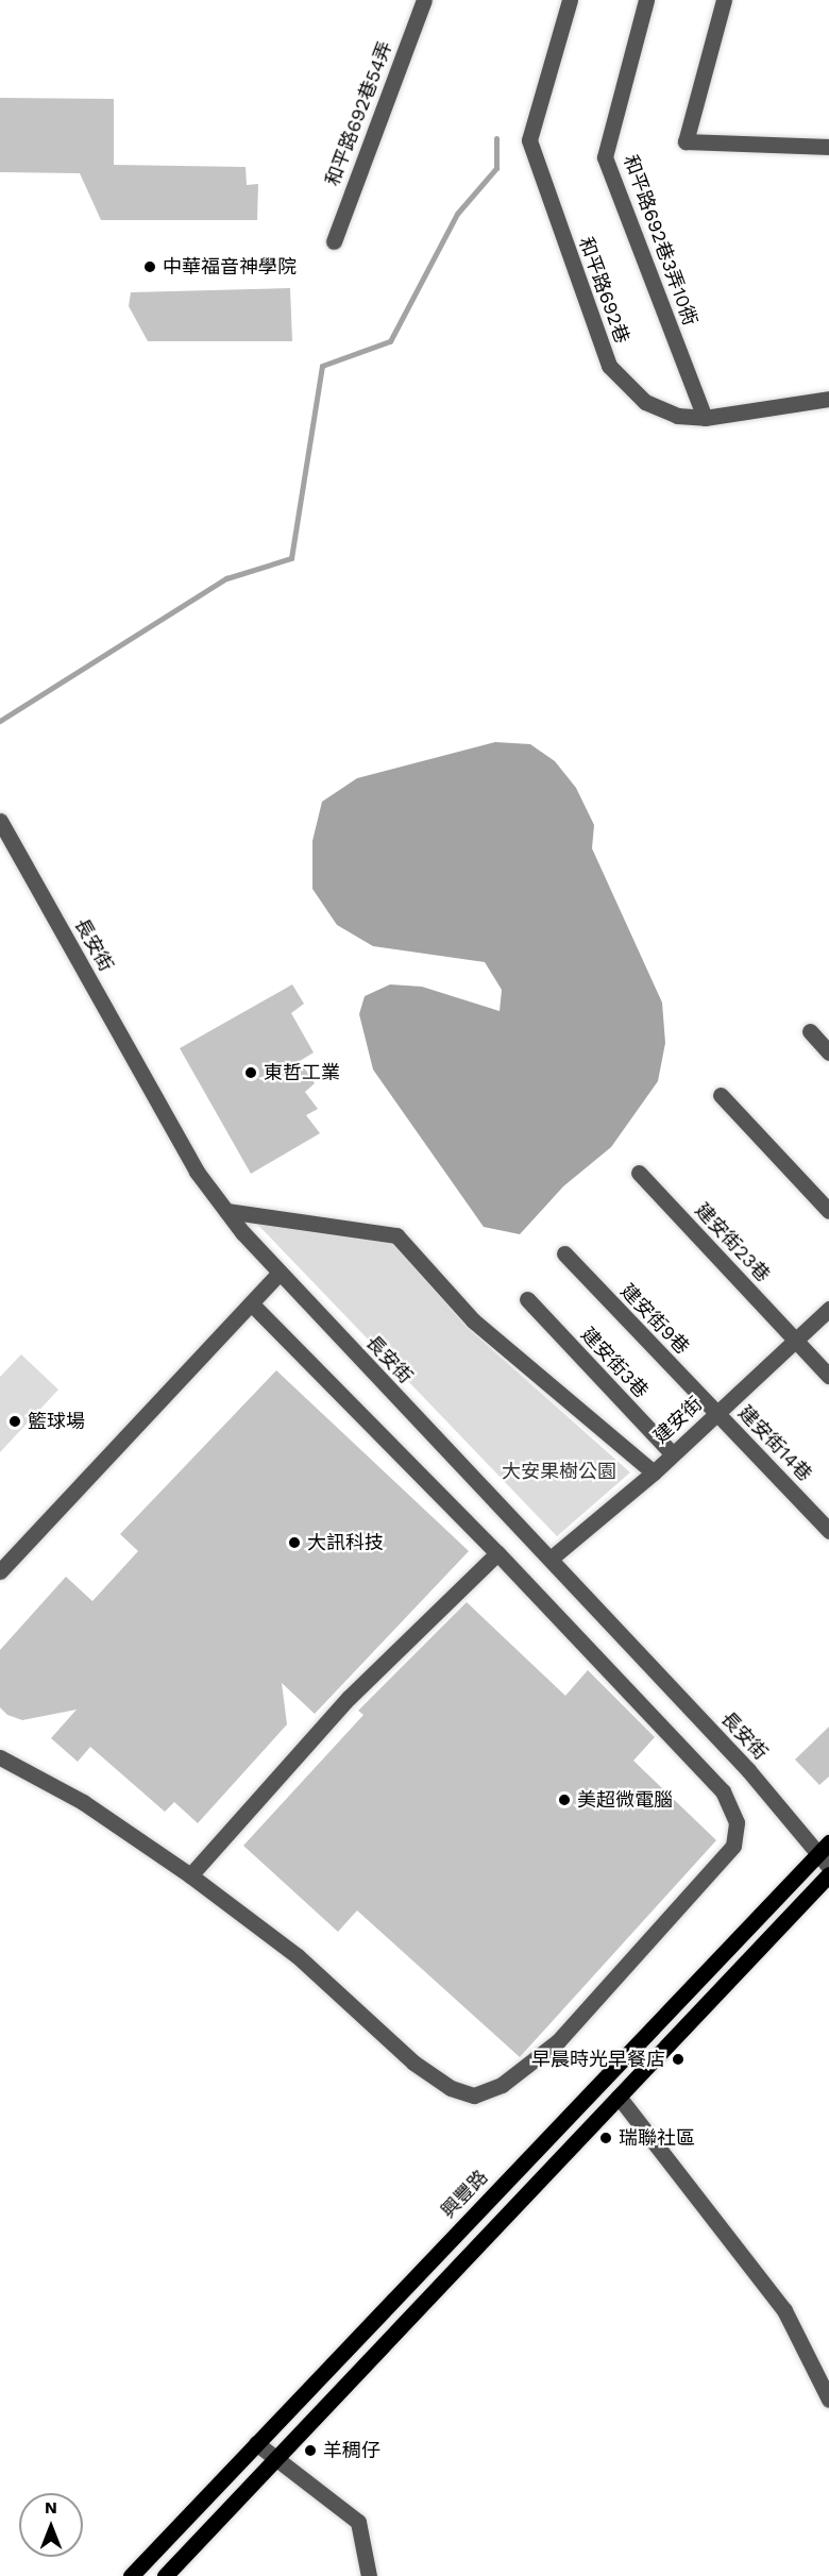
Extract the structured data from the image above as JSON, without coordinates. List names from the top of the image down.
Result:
{
  "streets": {
    "main road": ["興豐路"],
    "street": [
      "和平路692巷54弄",
      "和平路692巷3弄10衖",
      "和平路692巷",
      "長安街",
      "建安街23巷",
      "建安街9巷",
      "建安街3巷",
      "建安街",
      "建安街14巷"
    ]
  },
  "crossings": [
    ["和平路692巷3弄10衖", "和平路692巷"],
    ["長安街", "建安街"],
    ["長安街", "興豐路"],
    ["建安街23巷", "建安街"],
    ["建安街9巷", "建安街"],
    ["建安街9巷", "建安街14巷"],
    ["建安街3巷", "建安街"],
    ["建安街", "建安街14巷"]
  ],
  "parks": ["大安果樹公園"],
  "places": [
    "中華福音神學院",
    "東哲工業",
    "籃球場",
    "大訊科技",
    "美超微電腦",
    "早晨時光早餐店",
    "瑞聯社區",
    "羊稠仔"
  ],
  "north": "top"
}
